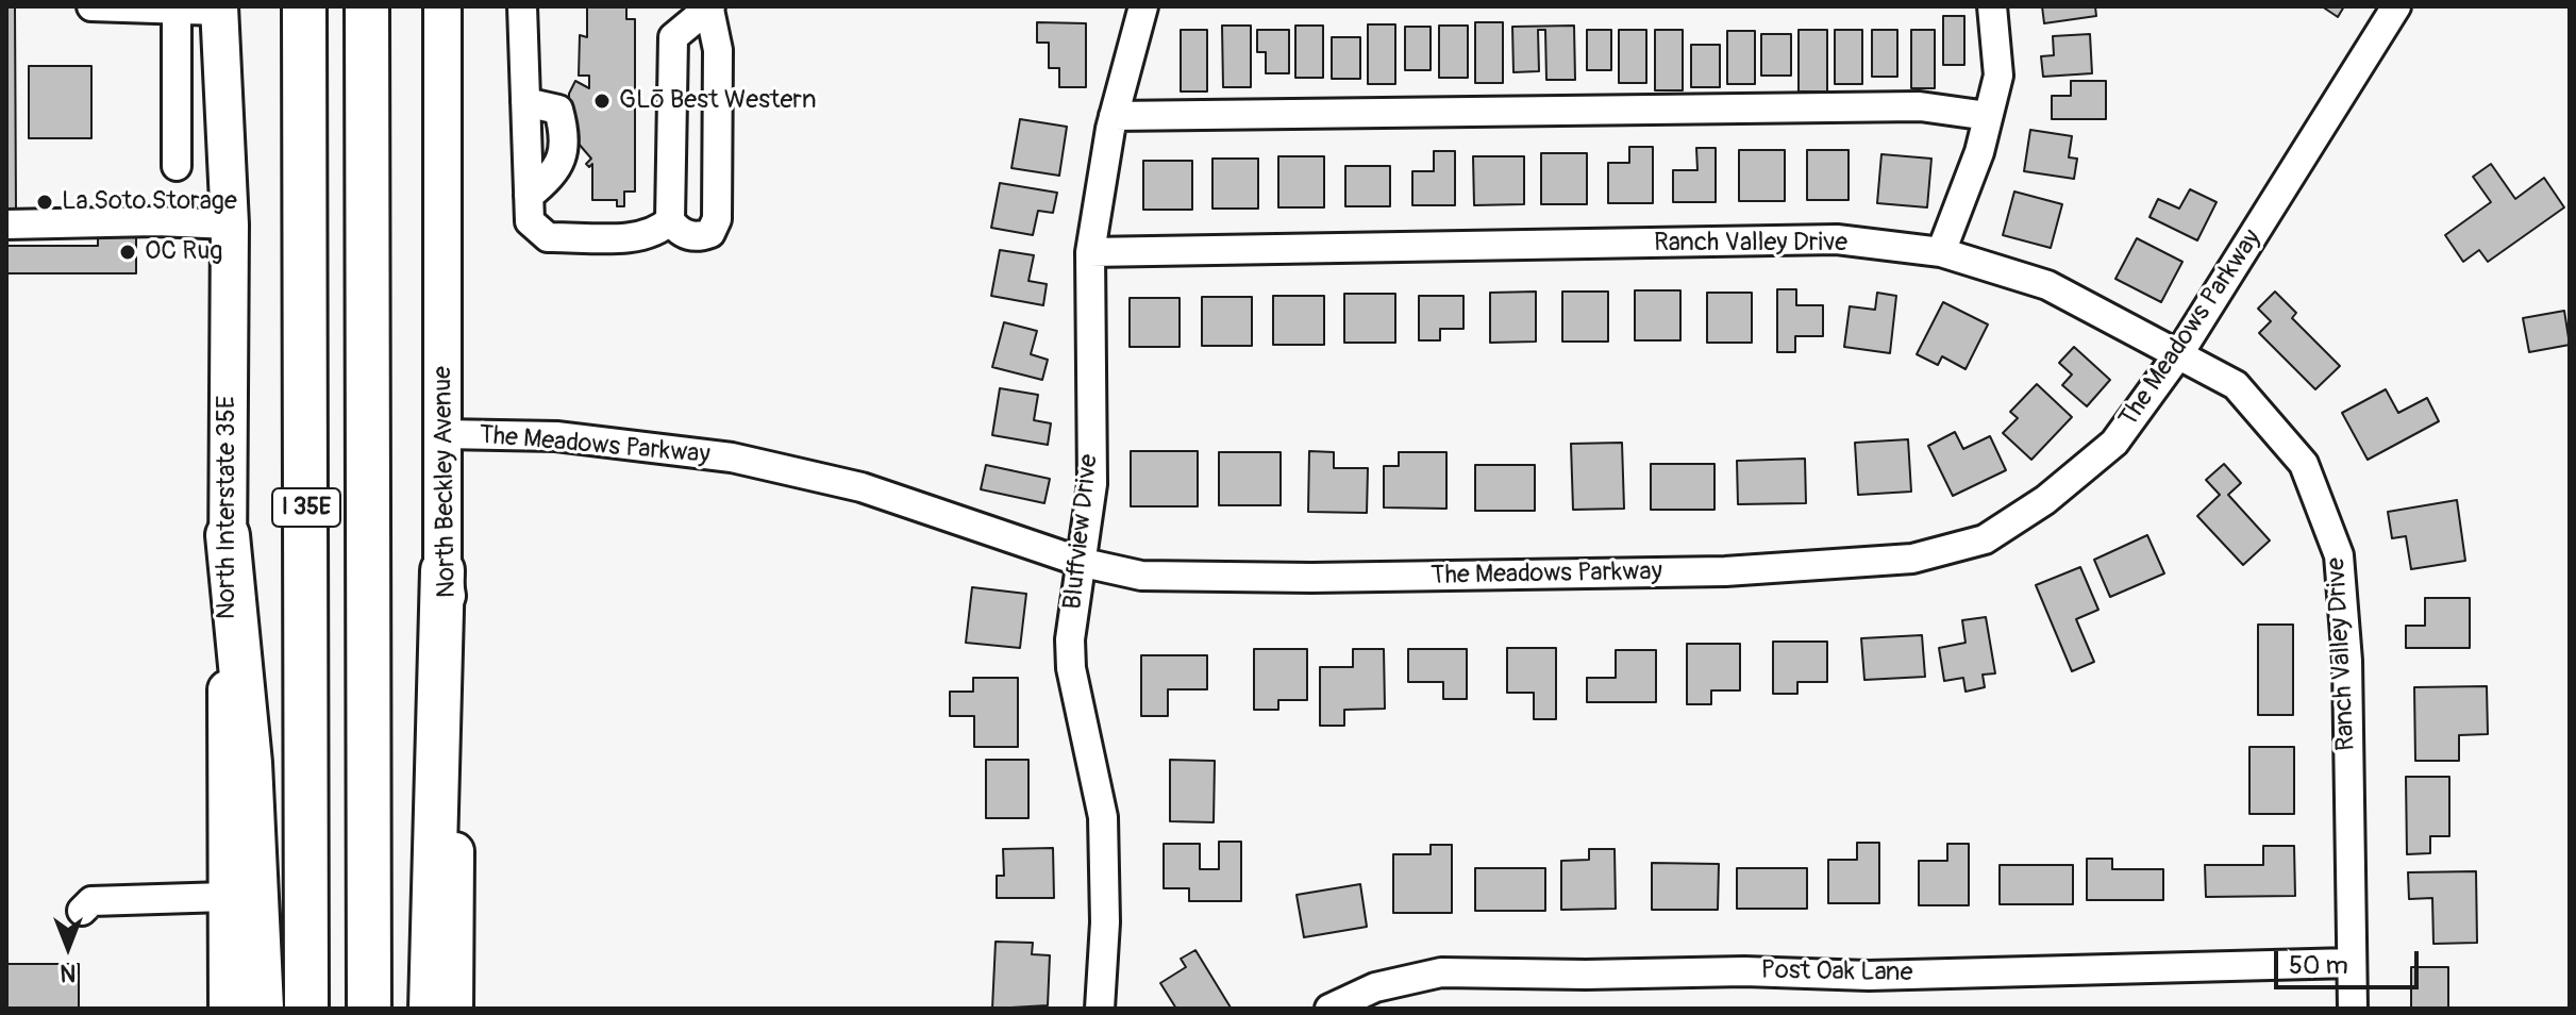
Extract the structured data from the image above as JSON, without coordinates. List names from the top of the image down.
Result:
{
  "streets": {
    "highway": ["I 35E"],
    "main road": ["North Beckley Avenue", "North Interstate 35E"],
    "street": [
      "Ranch Valley Drive",
      "The Meadows Parkway",
      "Bluffview Drive",
      "Post Oak Lane"
    ]
  },
  "crossings": [
    ["Ranch Valley Drive", "The Meadows Parkway"],
    ["Ranch Valley Drive", "Bluffview Drive"],
    ["Ranch Valley Drive", "Post Oak Lane"],
    ["The Meadows Parkway", "North Beckley Avenue"],
    ["The Meadows Parkway", "Bluffview Drive"]
  ],
  "places": ["GLō Best Western", "La Soto Storage", "OC Rug"],
  "scale_bar": "50 m",
  "north": "bottom"
}
